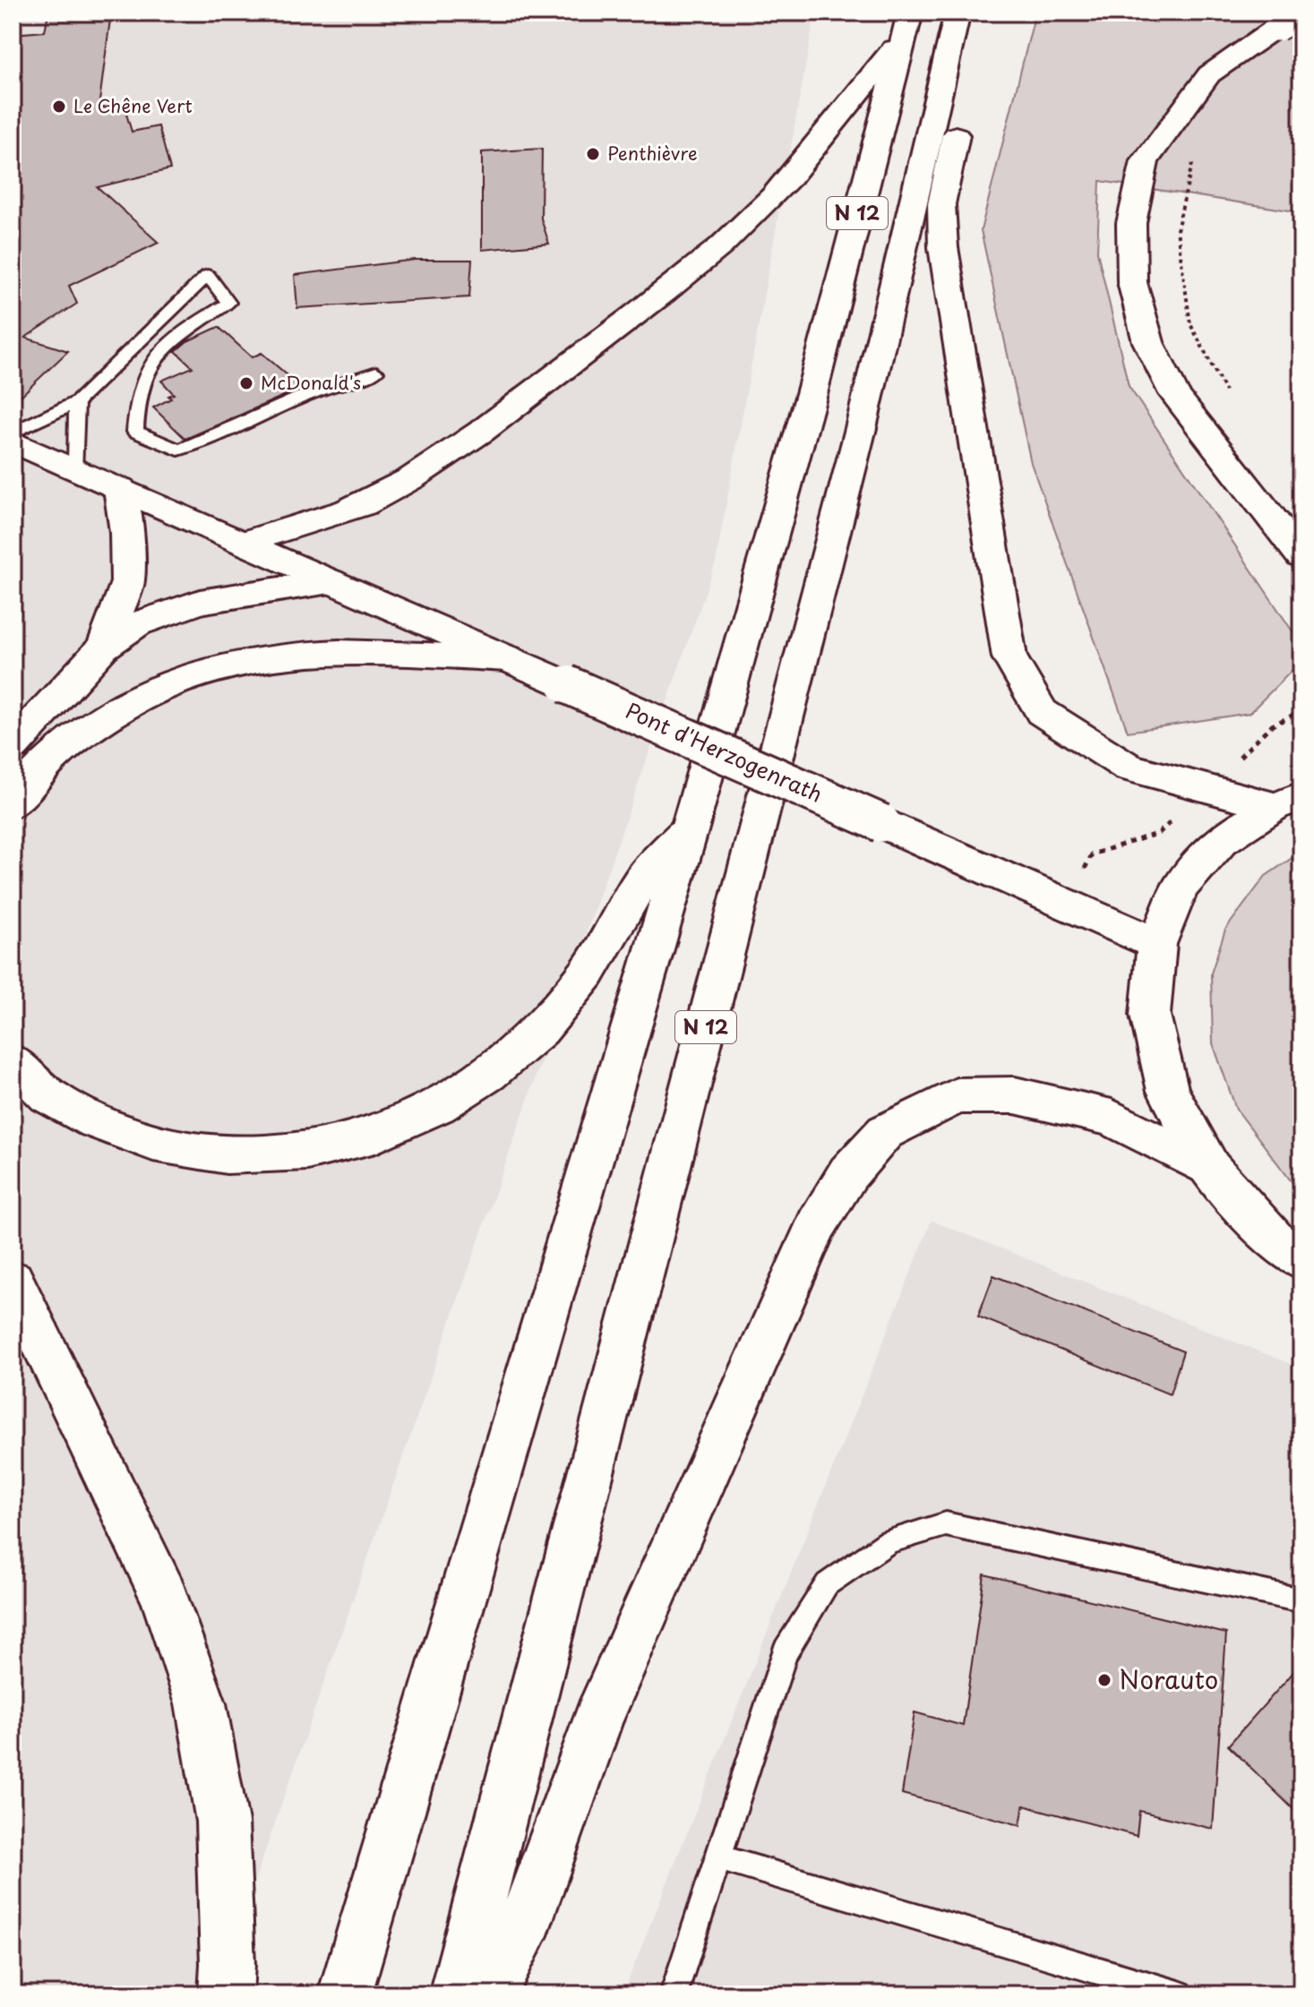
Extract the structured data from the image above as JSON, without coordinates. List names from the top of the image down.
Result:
{
  "streets": {
    "main road": ["N 12", "Pont d'Herzogenrath"]
  },
  "places": [
    "Le Chêne Vert",
    "Penthièvre",
    "McDonald's",
    "Norauto"
  ]
}
